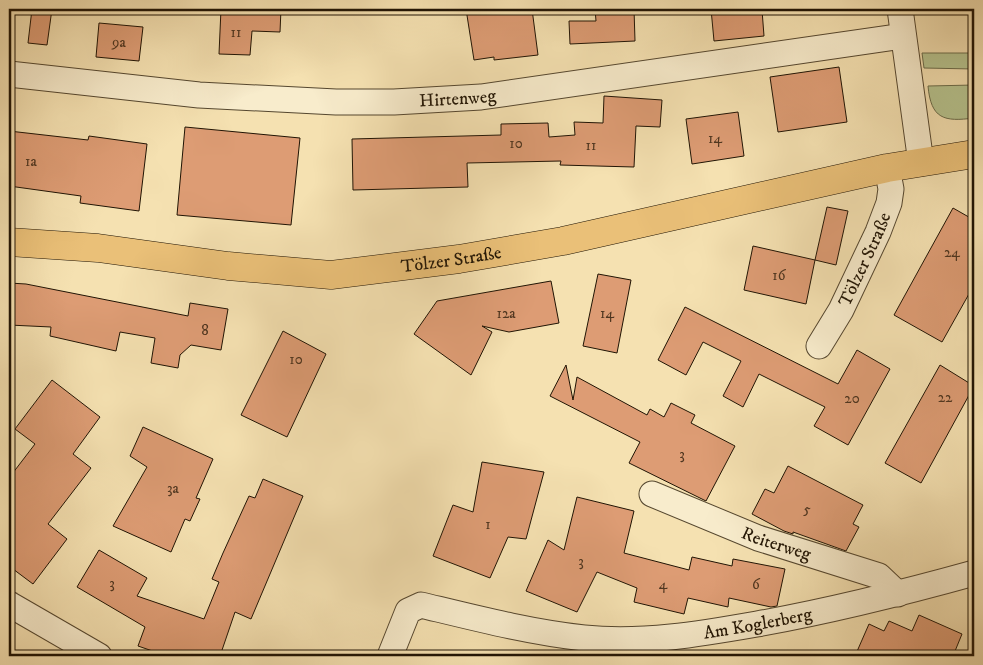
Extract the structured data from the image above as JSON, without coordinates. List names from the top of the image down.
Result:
{
  "streets": {
    "main road": ["Tölzer Straße"],
    "street": ["Hirtenweg", "Reiterweg", "Am Koglerberg"]
  },
  "crossings": [
    ["Reiterweg", "Am Koglerberg"]
  ],
  "house_numbers": [
    "11",
    "9a",
    "14",
    "10",
    "11",
    "1a",
    "24",
    "16",
    "12a",
    "14",
    "8",
    "10",
    "22",
    "20",
    "3",
    "3a",
    "5",
    "1",
    "3",
    "3",
    "4",
    "6"
  ]
}
